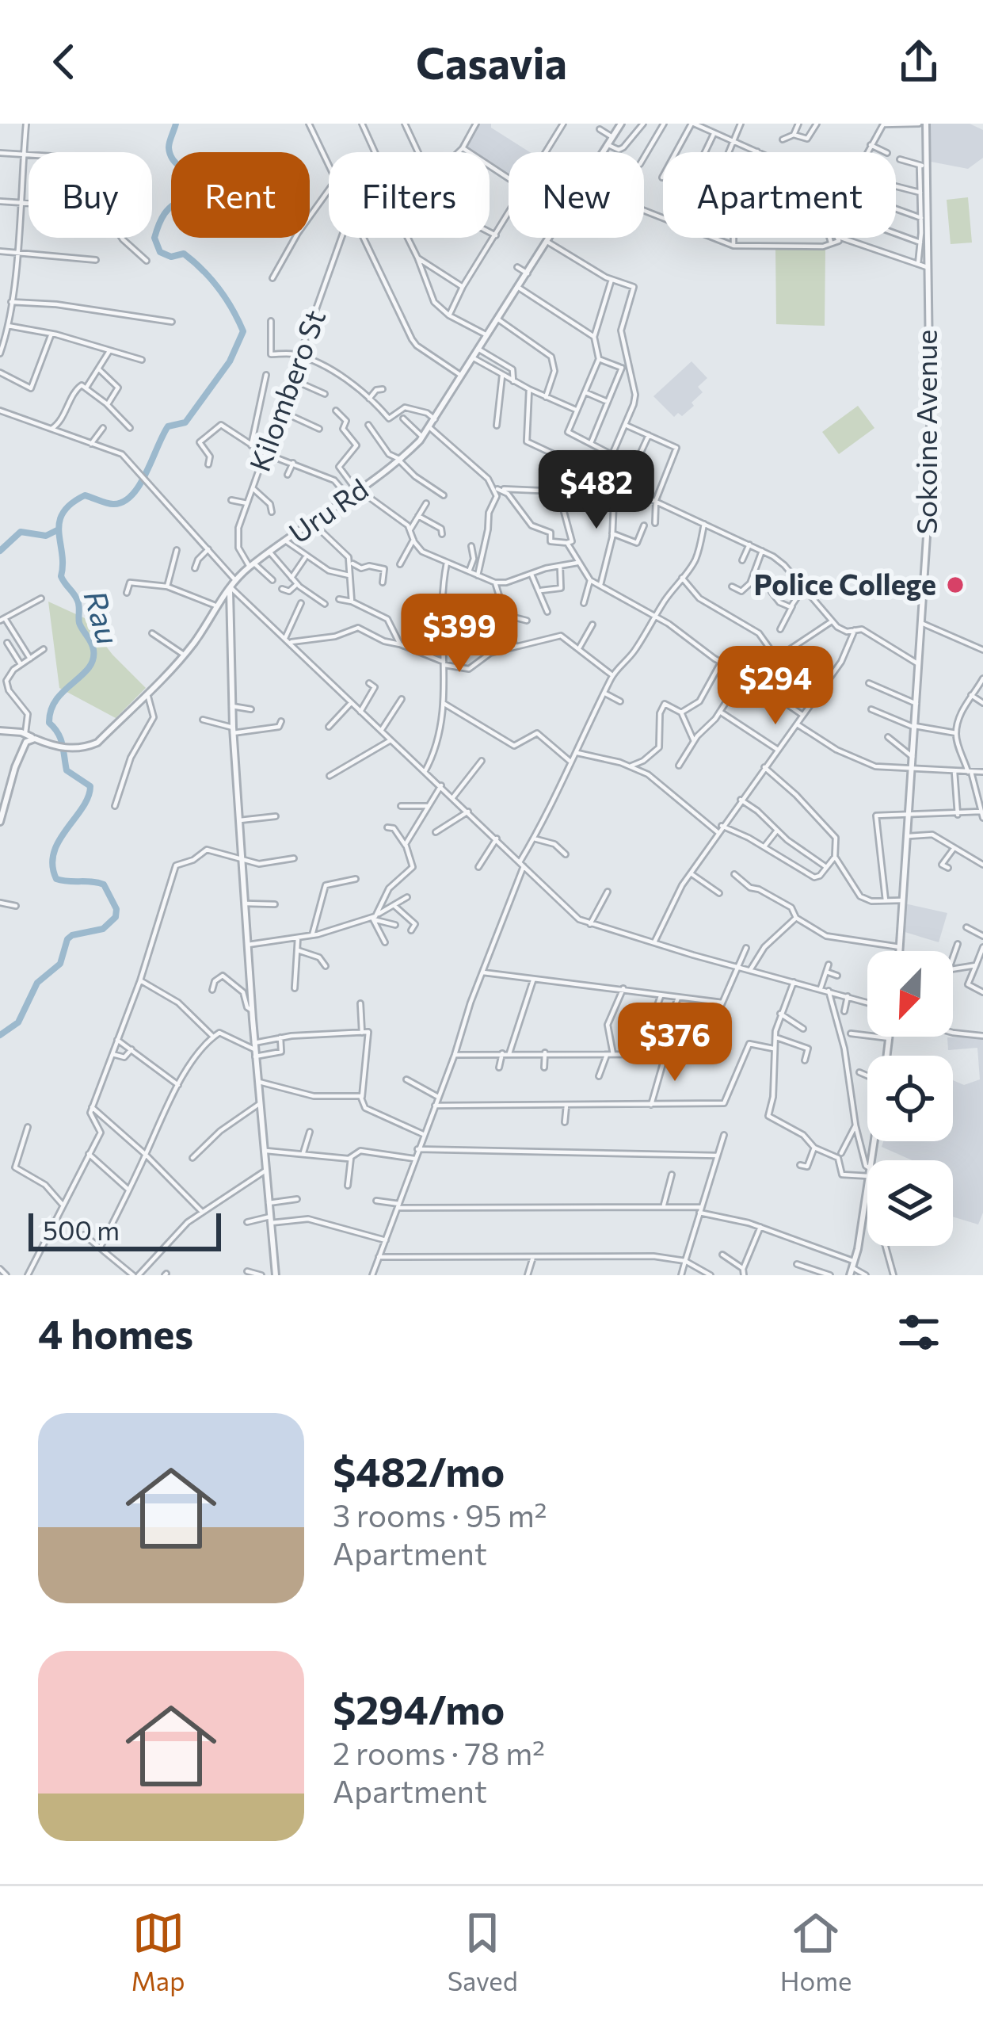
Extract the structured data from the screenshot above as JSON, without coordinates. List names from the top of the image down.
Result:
{
  "streets": {
    "street": ["Kilombero St", "Sokoine Avenue", "Uru Rd"]
  },
  "crossings": [
    ["Kilombero St", "Uru Rd"]
  ],
  "water": ["Rau"],
  "places": ["Police College"],
  "scale_bar": "500 m",
  "north": "bottom left",
  "page": {
    "header": "Casavia",
    "chip": [
      "Buy",
      "Rent",
      "Filters",
      "New",
      "Apartment"
    ],
    "price": [
      "$482",
      "$399",
      "$294",
      "$376"
    ],
    "scale": "500 m",
    "heading": "4 homes",
    "list": [
      {
        "name": "$482/mo",
        "note": "3 rooms · 95 m² · Apartment"
      },
      {
        "name": "$294/mo",
        "note": "2 rooms · 78 m² · Apartment"
      }
    ],
    "tabs": ["Map", "Saved", "Home"]
  }
}
